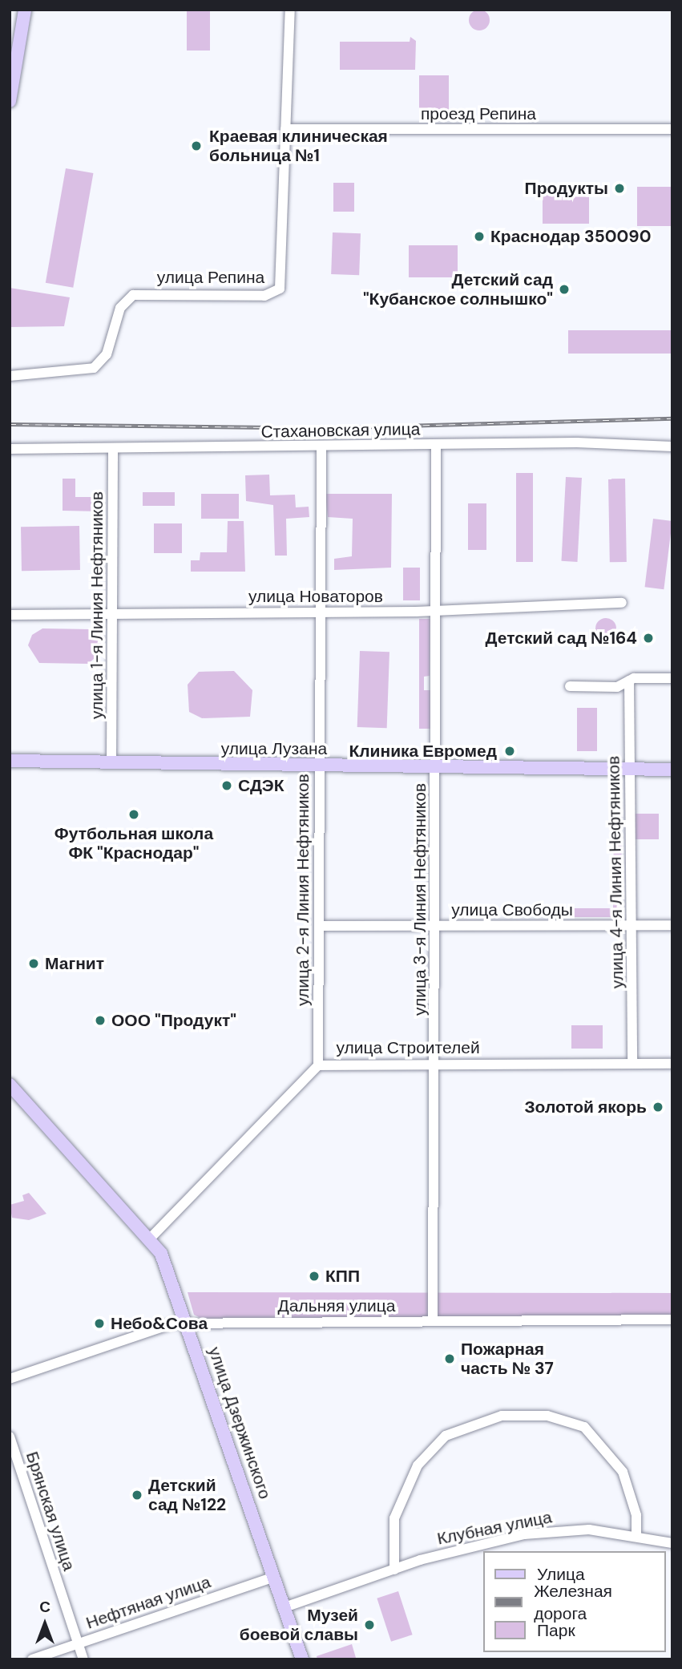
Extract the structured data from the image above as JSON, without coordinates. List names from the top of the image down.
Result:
{
  "streets": {
    "main road": ["улица Лузана", "улица Дзержинского"],
    "street": [
      "проезд Репина",
      "улица Репина",
      "Стахановская улица",
      "улица Новаторов",
      "улица 1-я Линия Нефтяников",
      "улица 4-я Линия Нефтяников",
      "улица 2-я Линия Нефтяников",
      "улица 3-я Линия Нефтяников",
      "улица Свободы",
      "улица Строителей",
      "Дальняя улица",
      "Брянская улица",
      "Клубная улица",
      "Нефтяная улица"
    ]
  },
  "crossings": [
    ["проезд Репина", "улица Репина"],
    ["Стахановская улица", "улица 1-я Линия Нефтяников"],
    ["Стахановская улица", "улица 2-я Линия Нефтяников"],
    ["Стахановская улица", "улица 3-я Линия Нефтяников"],
    ["улица Новаторов", "улица 1-я Линия Нефтяников"],
    ["улица Новаторов", "улица 2-я Линия Нефтяников"],
    ["улица Новаторов", "улица 3-я Линия Нефтяников"],
    ["улица 1-я Линия Нефтяников", "улица Лузана"],
    ["улица Лузана", "улица 4-я Линия Нефтяников"],
    ["улица Лузана", "улица 2-я Линия Нефтяников"],
    ["улица Лузана", "улица 3-я Линия Нефтяников"],
    ["улица 4-я Линия Нефтяников", "улица Свободы"],
    ["улица 4-я Линия Нефтяников", "улица Строителей"],
    ["улица 2-я Линия Нефтяников", "улица Свободы"],
    ["улица 2-я Линия Нефтяников", "улица Строителей"],
    ["улица 3-я Линия Нефтяников", "улица Свободы"],
    ["улица 3-я Линия Нефтяников", "улица Строителей"],
    ["улица 3-я Линия Нефтяников", "Дальняя улица"],
    ["улица Строителей", "улица Дзержинского"],
    ["Дальняя улица", "улица Дзержинского"],
    ["улица Дзержинского", "Клубная улица"],
    ["улица Дзержинского", "Нефтяная улица"],
    ["Брянская улица", "Нефтяная улица"]
  ],
  "places": [
    "Краевая клиническая больница №1",
    "Продукты",
    "Краснодар 350090",
    "Детский сад \"Кубанское солнышко\"",
    "Детский сад №164",
    "Клиника Евромед",
    "СДЭК",
    "Футбольная школа ФК \"Краснодар\"",
    "Магнит",
    "ООО \"Продукт\"",
    "Золотой якорь",
    "КПП",
    "Небо&Сова",
    "Пожарная часть № 37",
    "Детский сад №122",
    "Музей боевой славы"
  ],
  "legend": ["Улица", "Железная дорога", "Парк"],
  "north": "top"
}
